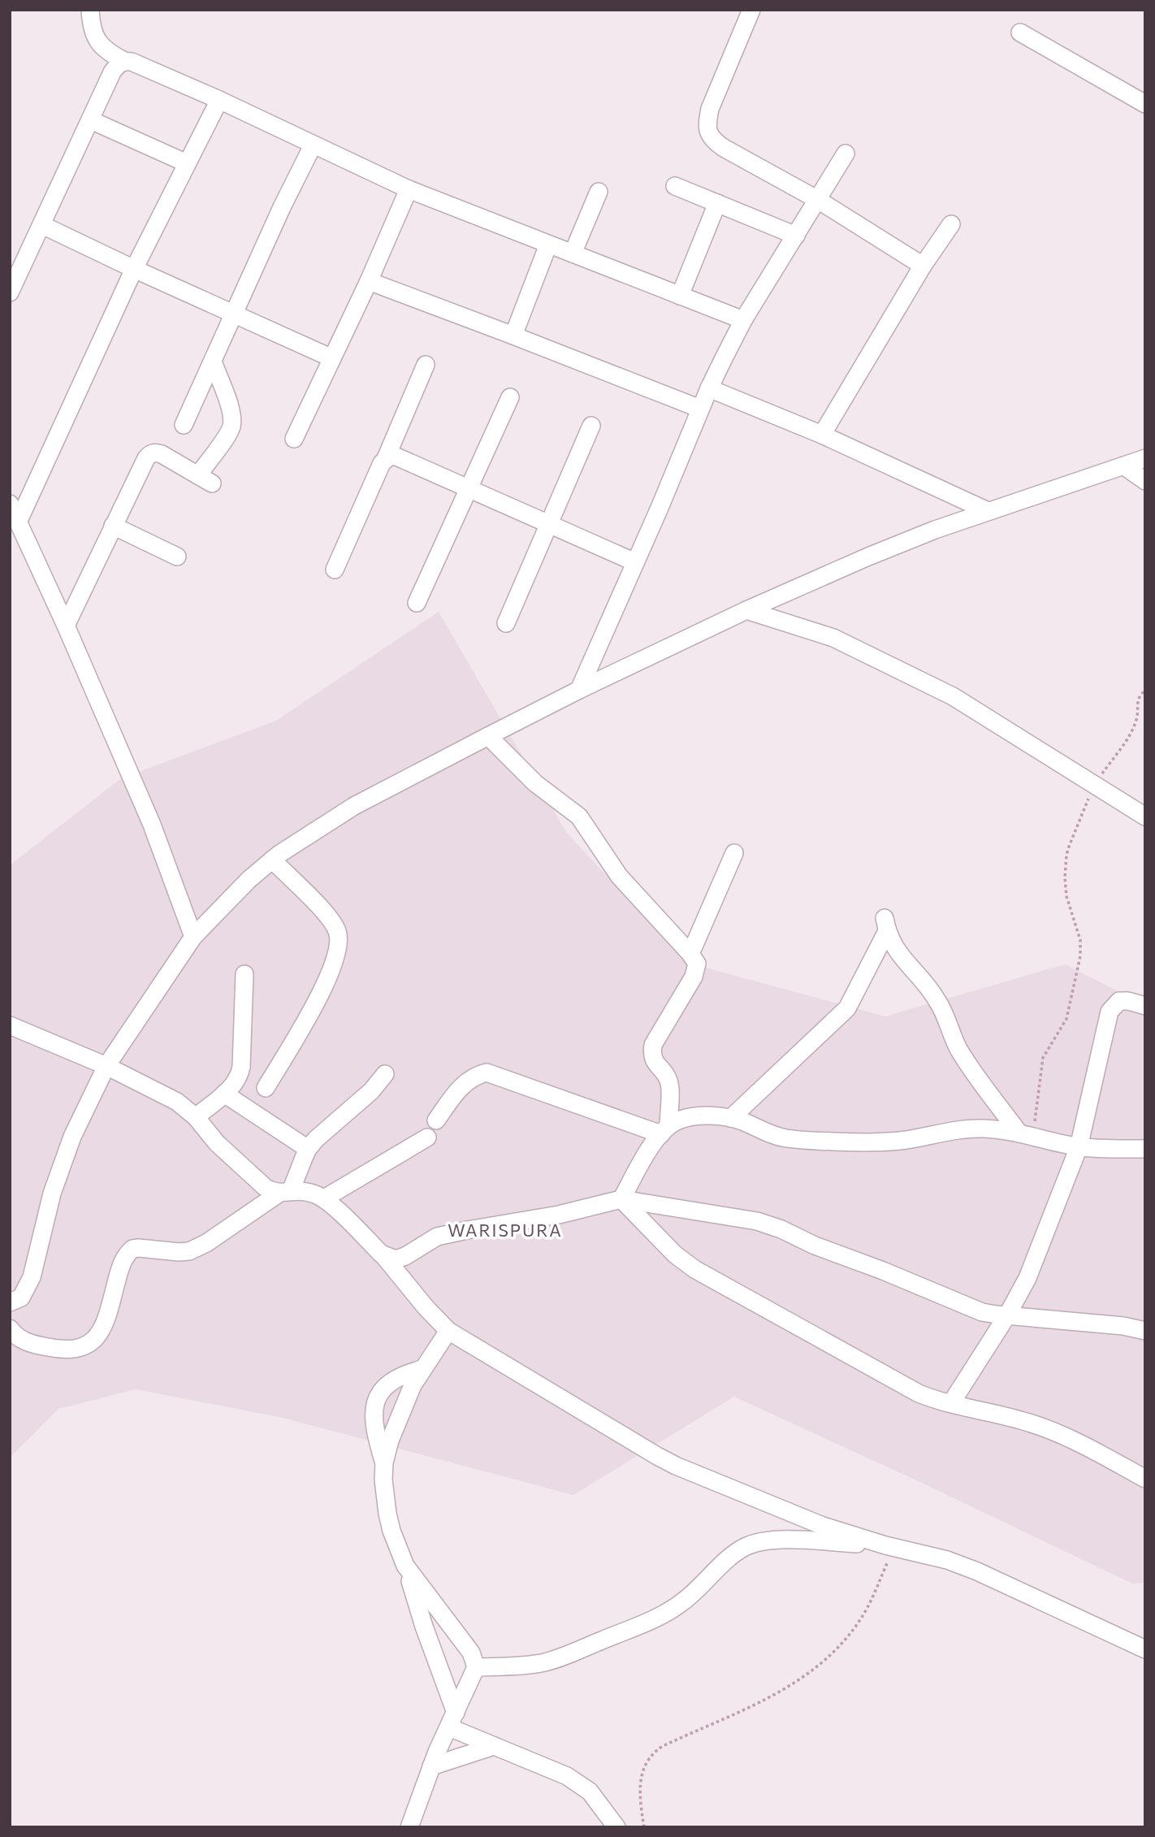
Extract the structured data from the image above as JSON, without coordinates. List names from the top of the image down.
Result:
{
  "districts": ["WARISPURA"]
}
